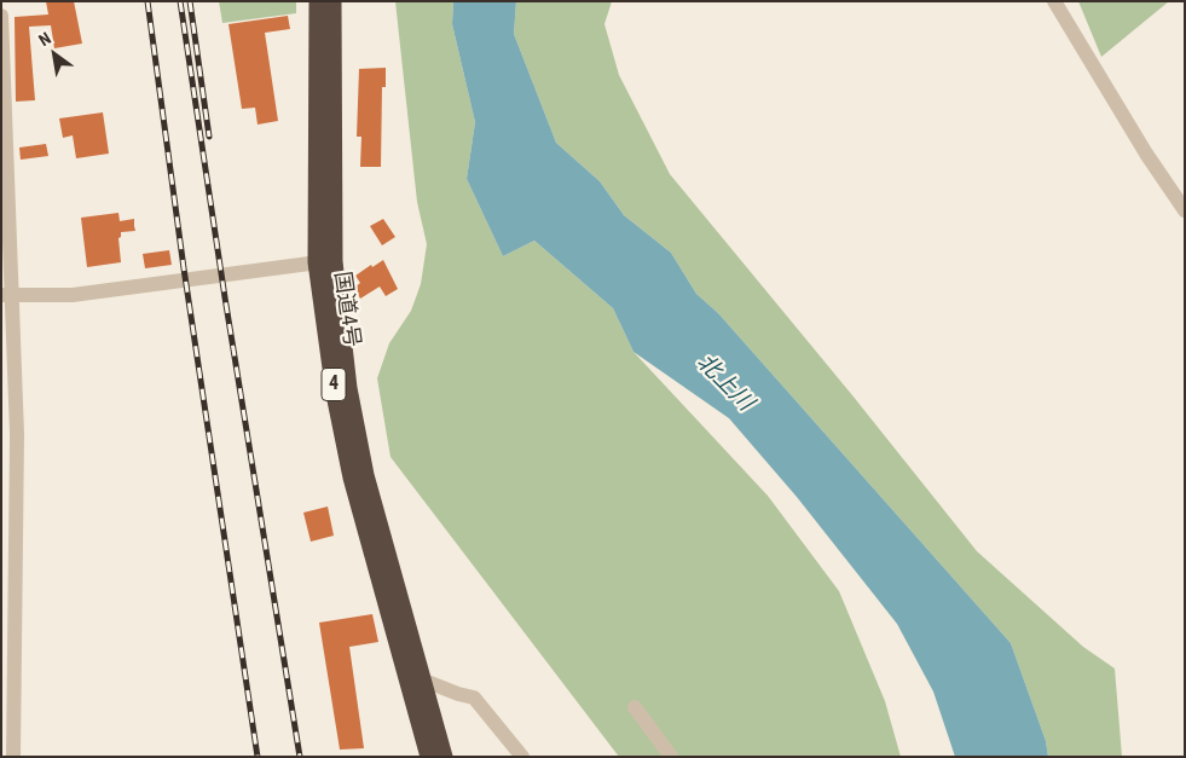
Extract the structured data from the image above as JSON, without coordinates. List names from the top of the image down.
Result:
{
  "streets": {
    "highway": ["国道4号", "4"]
  },
  "water": ["北上川"],
  "north": "top left"
}
